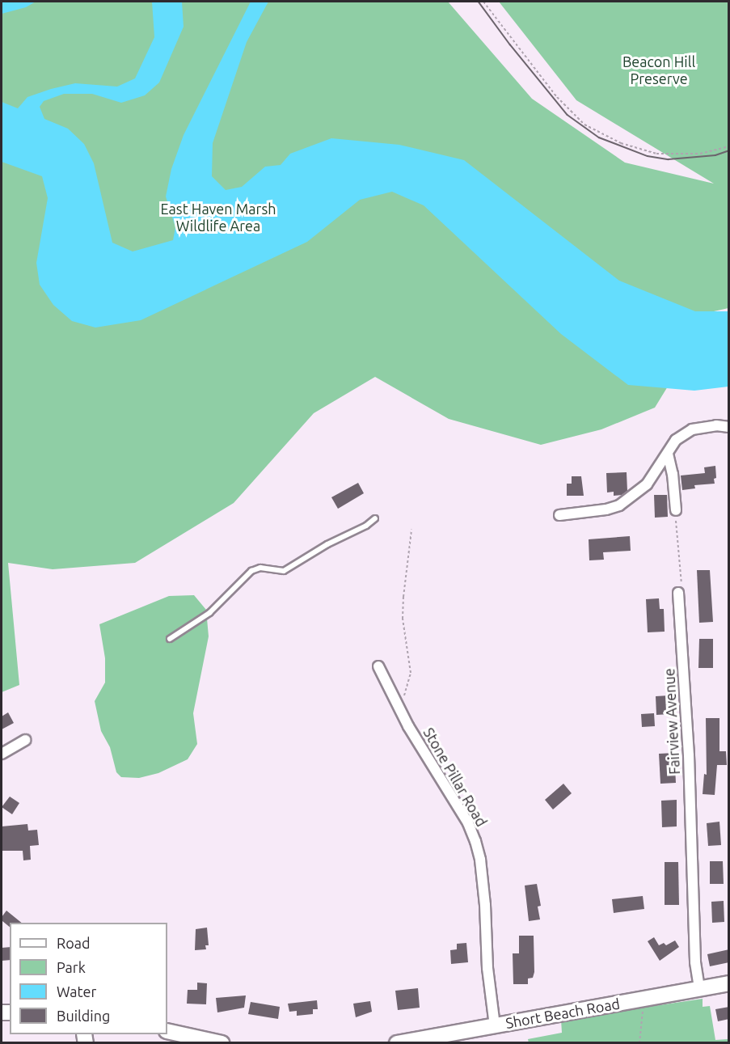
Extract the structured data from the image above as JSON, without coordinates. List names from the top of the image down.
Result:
{
  "streets": {
    "main road": ["Short Beach Road"],
    "street": ["Fairview Avenue", "Stone Pillar Road"]
  },
  "crossings": [
    ["Fairview Avenue", "Short Beach Road"],
    ["Stone Pillar Road", "Short Beach Road"]
  ],
  "parks": ["Beacon Hill Preserve", "East Haven Marsh Wildlife Area"],
  "legend": [
    "Road",
    "Park",
    "Water",
    "Building"
  ]
}
